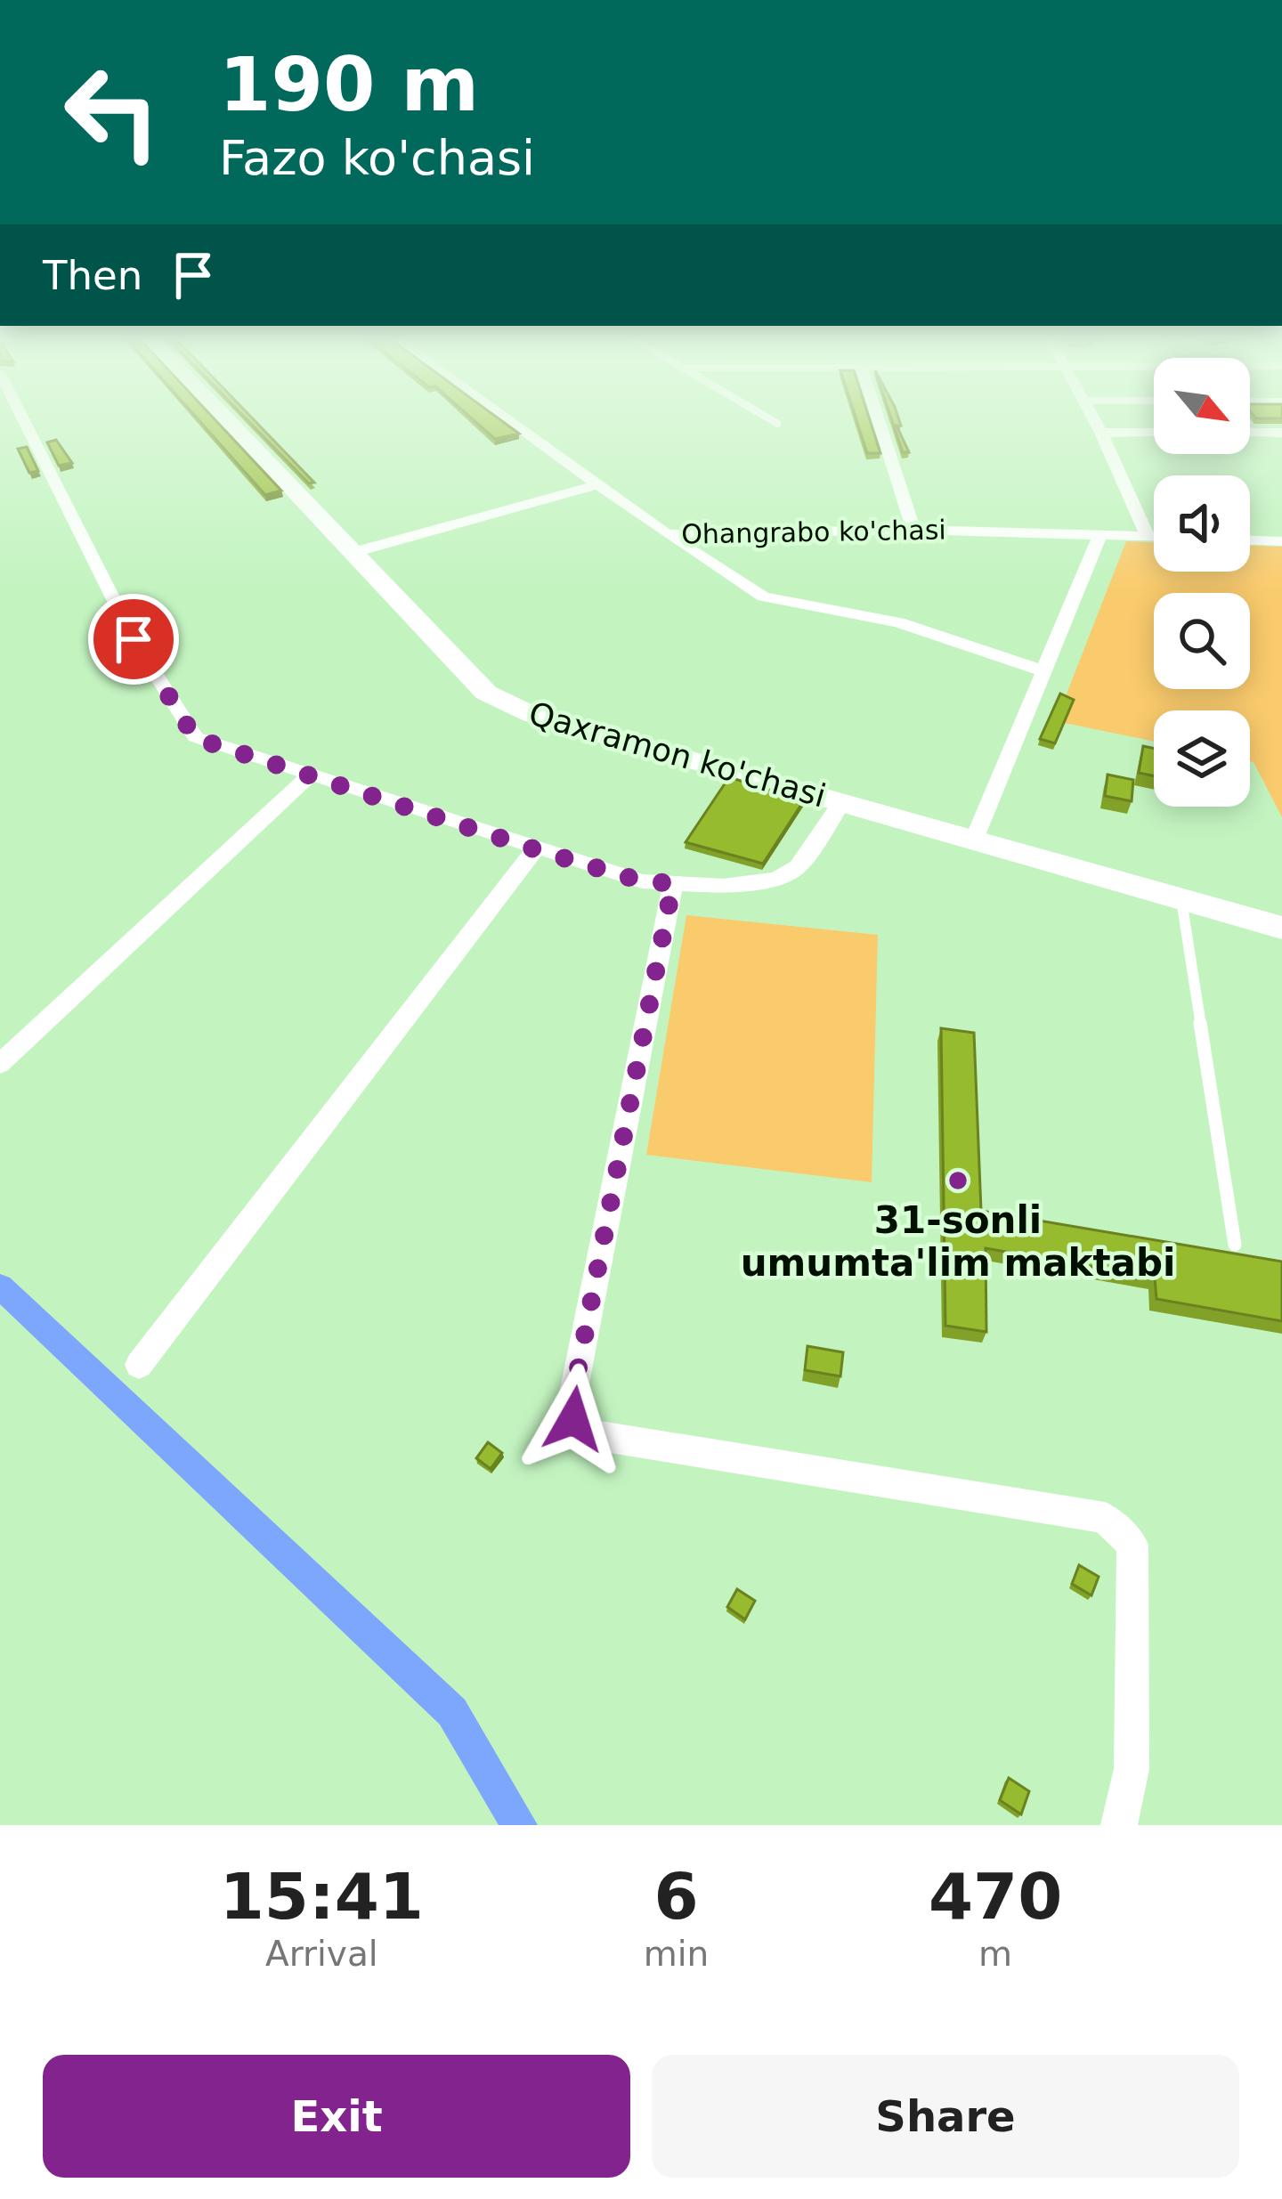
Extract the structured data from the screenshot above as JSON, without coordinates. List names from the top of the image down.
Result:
{
  "streets": {
    "street": ["Ohangrabo ko'chasi", "Qaxramon ko'chasi"]
  },
  "places": ["31-sonli umumta'lim maktabi"],
  "north": "bottom right",
  "page": {
    "turn": ["190 m", "Fazo ko'chasi"],
    "then": "Then",
    "eta": [
      "15:41",
      "Arrival",
      "6",
      "min",
      "470",
      "m"
    ],
    "buttons": ["Exit", "Share"]
  }
}
